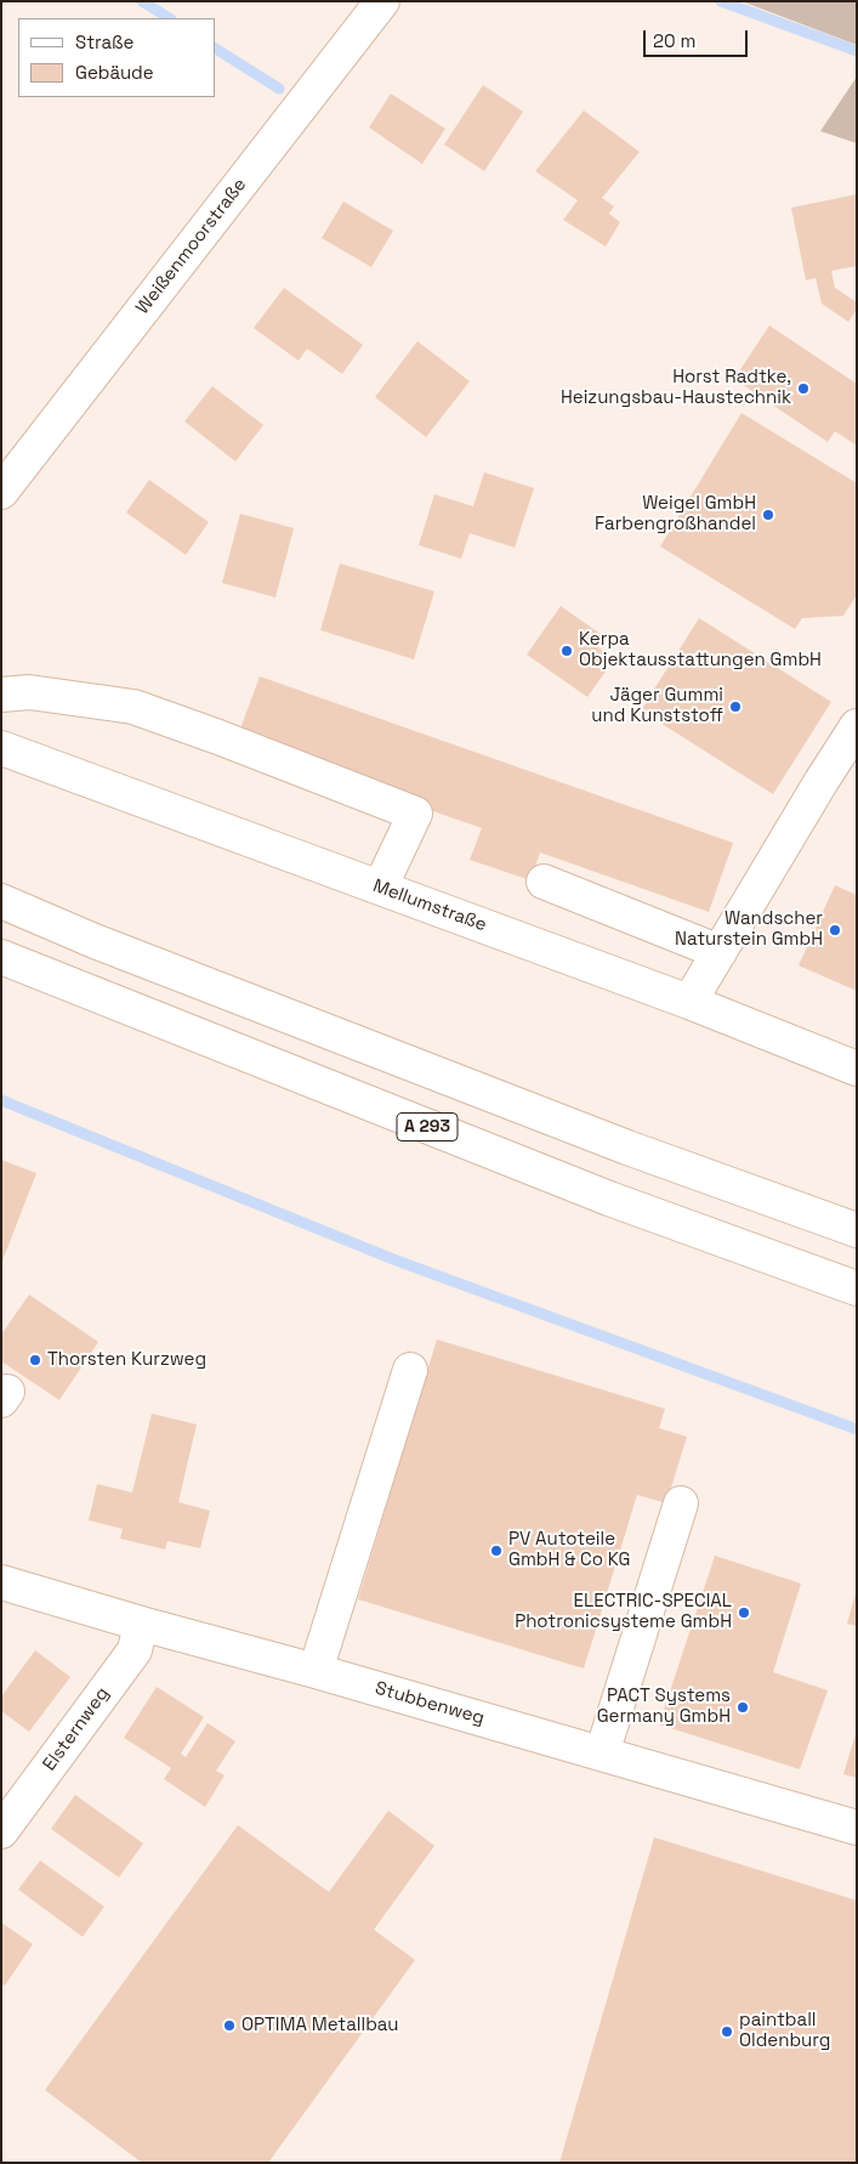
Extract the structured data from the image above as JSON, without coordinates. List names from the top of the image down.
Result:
{
  "streets": {
    "main road": [
      "Weißenmoorstraße",
      "Mellumstraße",
      "A 293",
      "Stubbenweg",
      "Elsternweg"
    ]
  },
  "crossings": [
    ["Stubbenweg", "Elsternweg"]
  ],
  "places": [
    "Horst Radtke, Heizungsbau-Haustechnik",
    "Weigel GmbH Farbengroßhandel",
    "Kerpa Objektausstattungen GmbH",
    "Jäger Gummi und Kunststoff",
    "Wandscher Naturstein GmbH",
    "Thorsten Kurzweg",
    "PV Autoteile GmbH & Co KG",
    "ELECTRIC-SPECIAL Photronicsysteme GmbH",
    "PACT Systems Germany GmbH",
    "OPTIMA Metallbau",
    "paintball Oldenburg"
  ],
  "legend": ["Straße", "Gebäude"],
  "scale_bar": "20 m"
}
